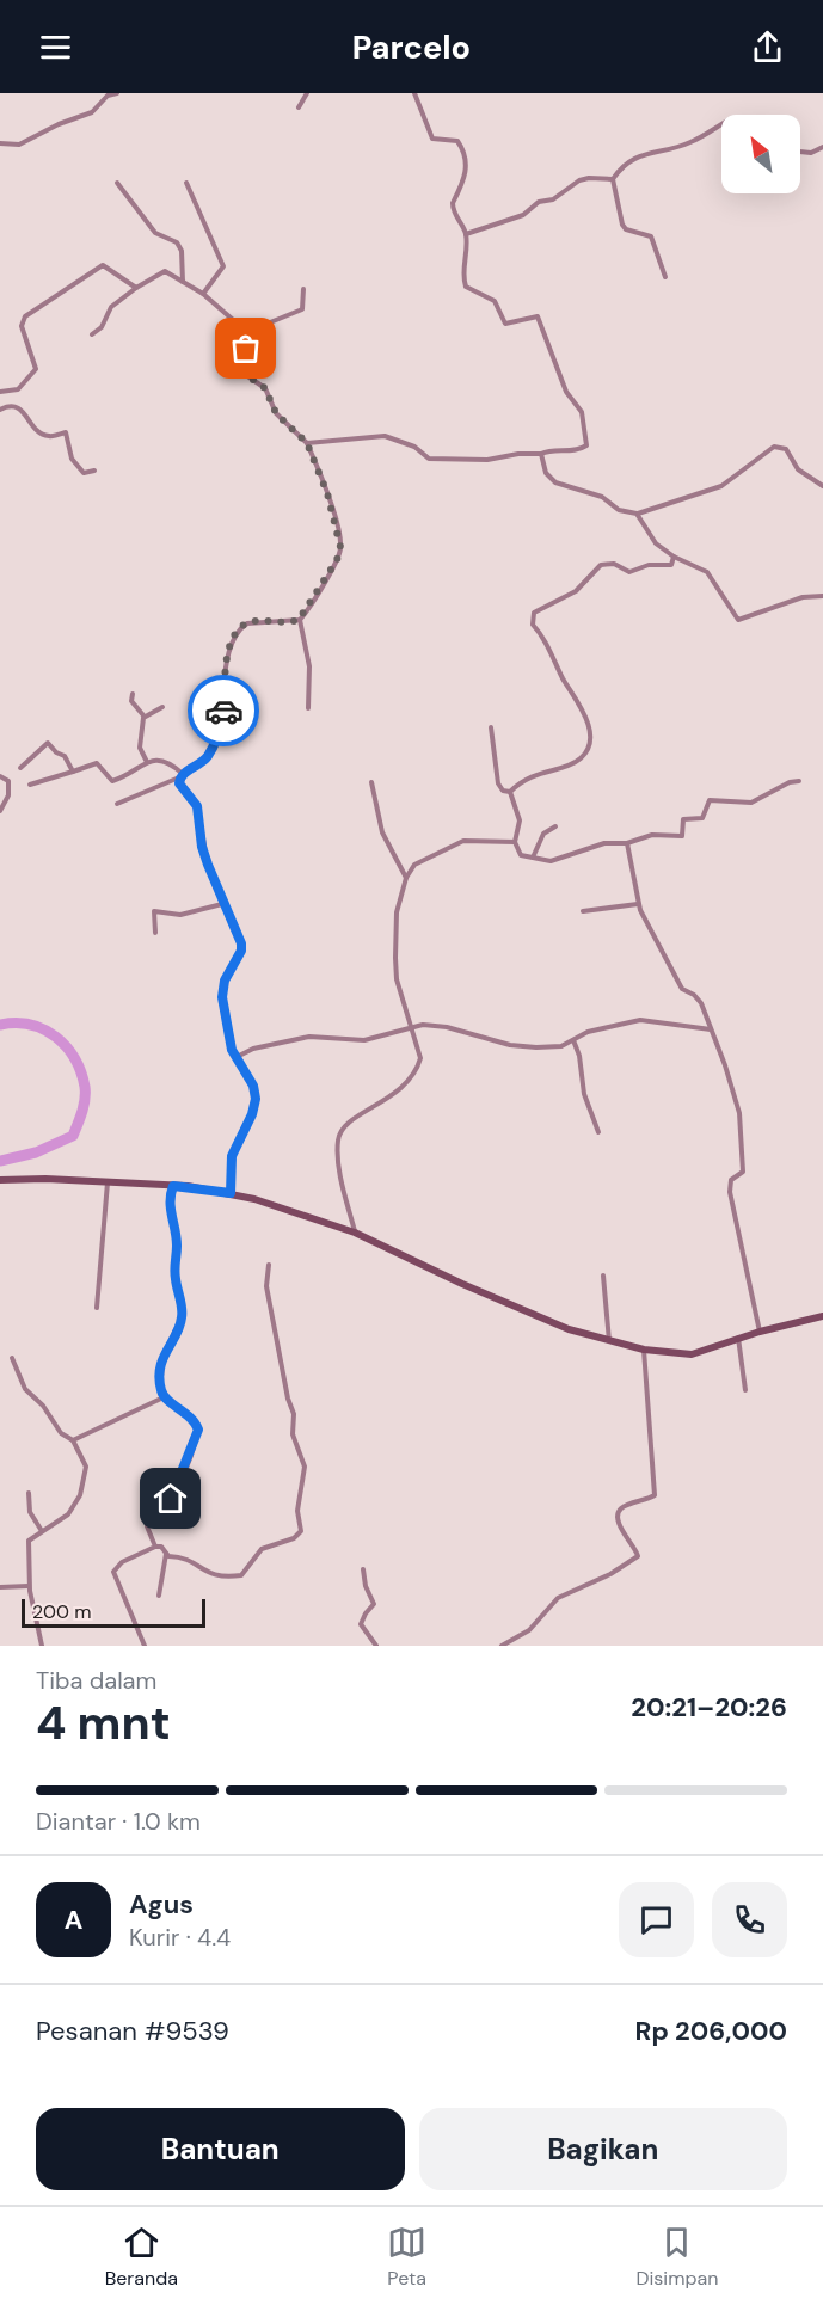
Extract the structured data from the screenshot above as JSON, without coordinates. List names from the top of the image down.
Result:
{
  "scale_bar": "200 m",
  "north": "top left",
  "page": {
    "header": "Parcelo",
    "scale": "200 m",
    "heading": ["4 mnt", "Tiba dalam", "20:21–20:26"],
    "panel": [
      "Agus",
      "Kurir · 4.4",
      "Pesanan #9539",
      "Rp 206,000"
    ],
    "bar": "Diantar · 1.0 km",
    "round": "A",
    "buttons": ["Bantuan", "Bagikan"],
    "tabs": ["Beranda", "Peta", "Disimpan"]
  }
}
